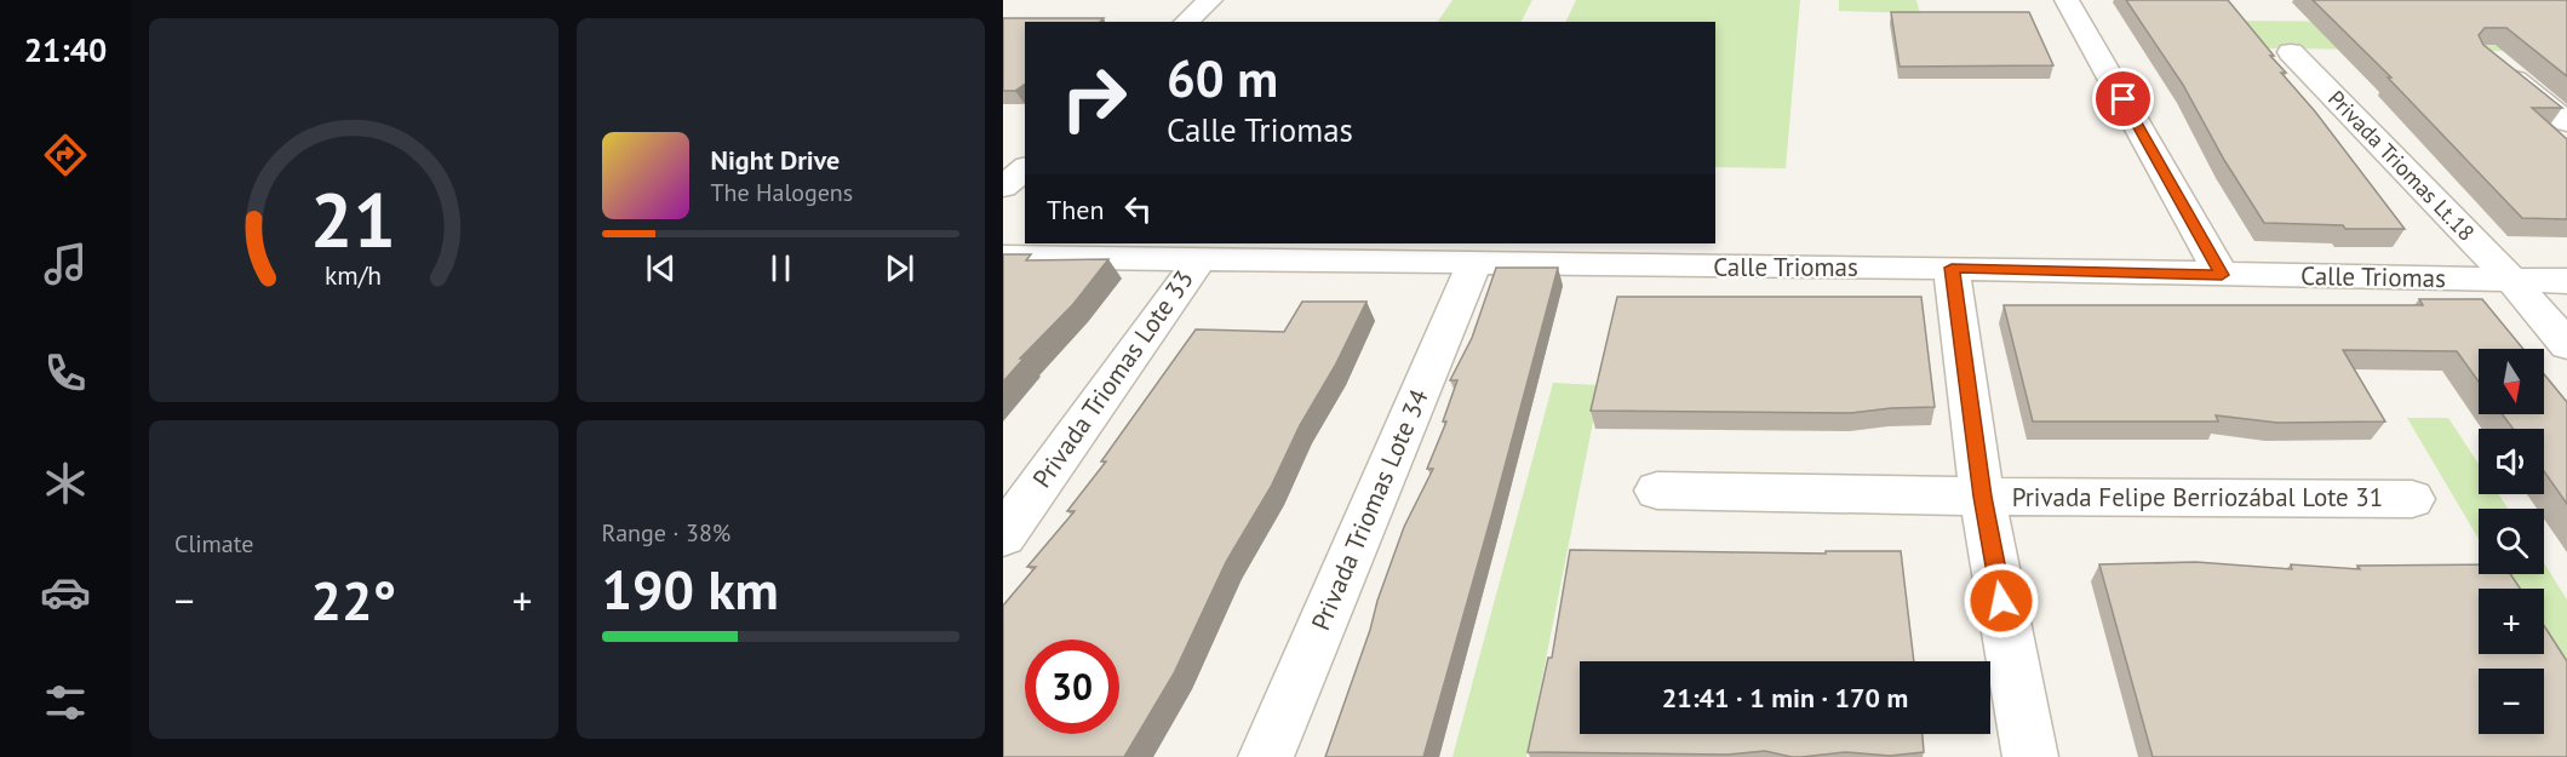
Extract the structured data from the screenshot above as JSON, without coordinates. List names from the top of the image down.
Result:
{
  "streets": {
    "street": [
      "Privada Triomas Lt.18",
      "Calle Triomas",
      "Privada Triomas Lote 33",
      "Privada Felipe Berriozábal Lote 31",
      "Privada Triomas Lote 34"
    ]
  },
  "crossings": [
    ["Privada Triomas Lt.18", "Calle Triomas"],
    ["Calle Triomas", "Privada Triomas Lote 33"],
    ["Calle Triomas", "Privada Triomas Lote 34"]
  ],
  "north": "bottom",
  "page": {
    "tabs": "21:40",
    "turn": ["60 m", "Calle Triomas"],
    "song": ["Night Drive", "The Halogens"],
    "then": "Then",
    "map_buttons": ["+", "−"],
    "tile": [
      "Climate",
      ["Range · 38%", "190 km"]
    ],
    "heat": ["−", "22°", "+"],
    "limit": "30",
    "trip": "21:41 · 1 min · 170 m",
    "gauge": ["21", "km/h"]
  }
}
